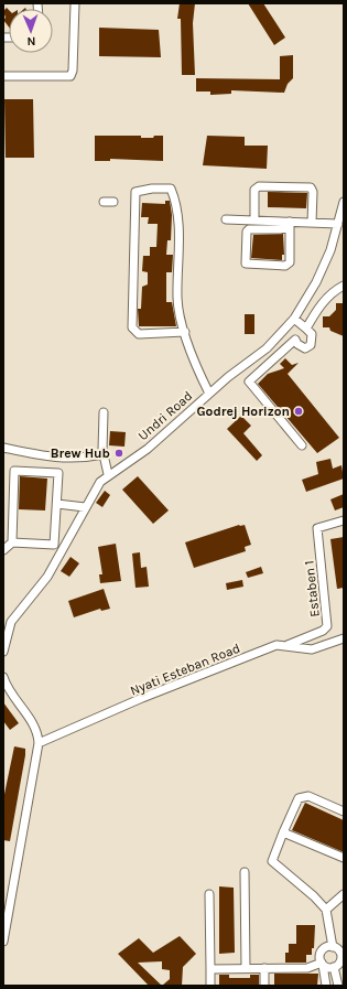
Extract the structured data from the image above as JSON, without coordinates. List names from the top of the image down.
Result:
{
  "streets": {
    "street": ["Undri Road", "Estaben 1", "Nyati Esteban Road"]
  },
  "crossings": [
    ["Estaben 1", "Nyati Esteban Road"]
  ],
  "places": ["Godrej Horizon", "Brew Hub"],
  "north": "bottom"
}
